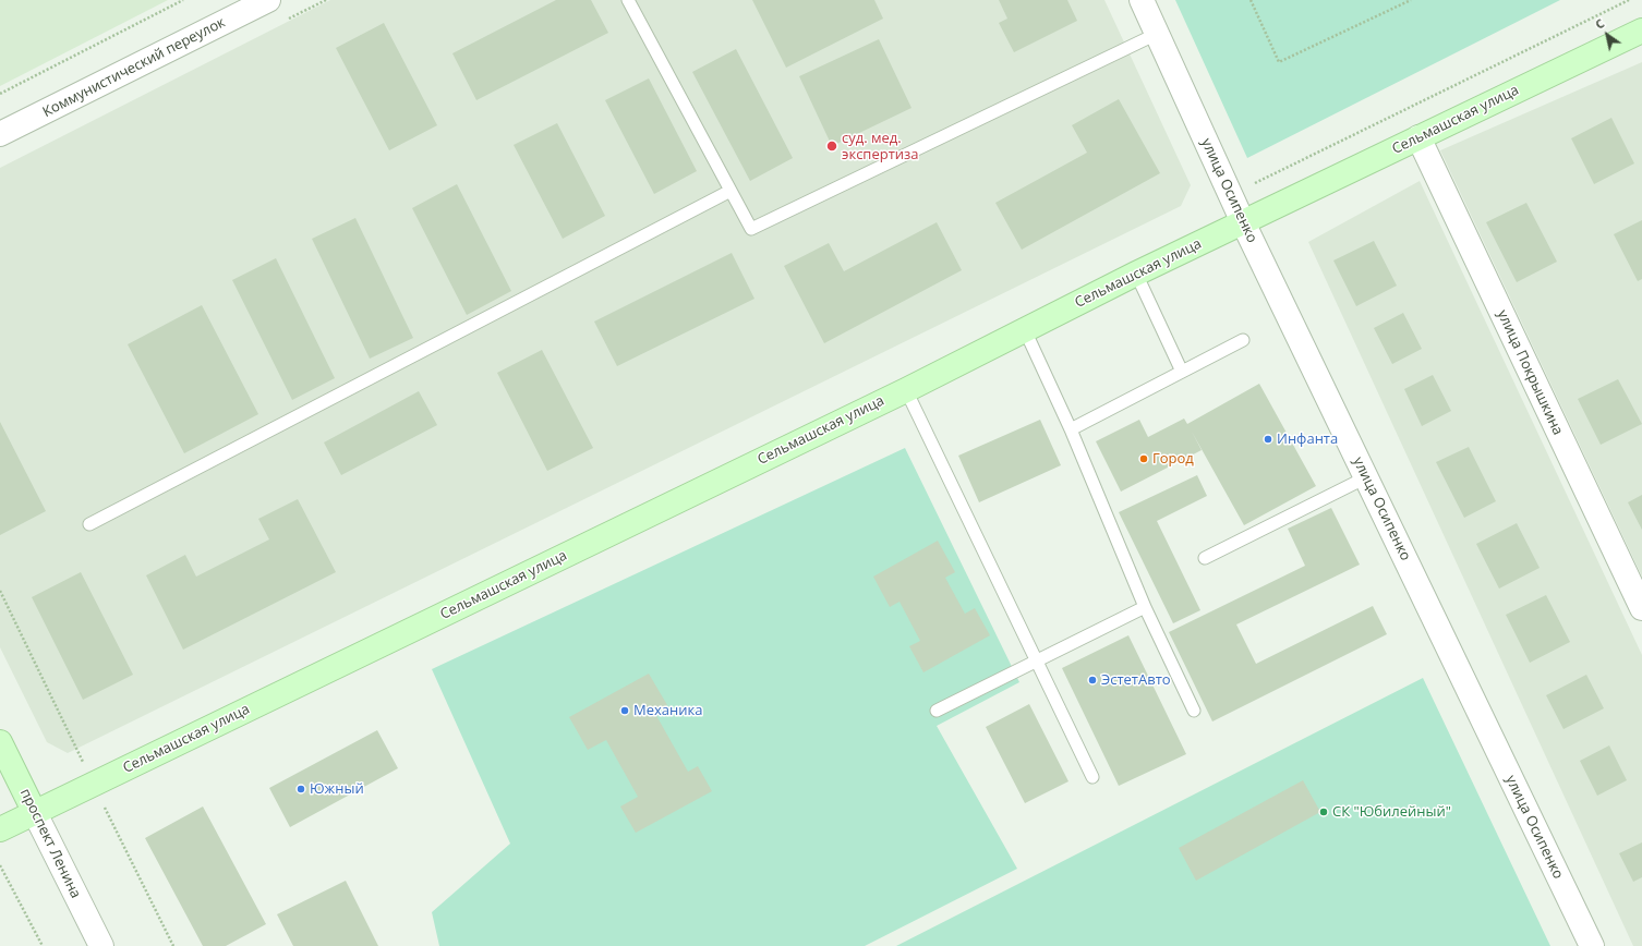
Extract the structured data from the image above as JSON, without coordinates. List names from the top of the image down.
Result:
{
  "streets": {
    "main road": ["Сельмашская улица", "проспект Ленина"],
    "street": ["Коммунистический переулок", "улица Осипенко", "улица Покрышкина"]
  },
  "crossings": [
    ["Сельмашская улица", "улица Осипенко"],
    ["Сельмашская улица", "улица Покрышкина"],
    ["Сельмашская улица", "проспект Ленина"]
  ],
  "places": [
    "суд. мед. экспертиза",
    "Инфанта",
    "Город",
    "ЭстетАвто",
    "Механика",
    "Южный",
    "СК \"Юбилейный\""
  ],
  "north": "top left"
}
